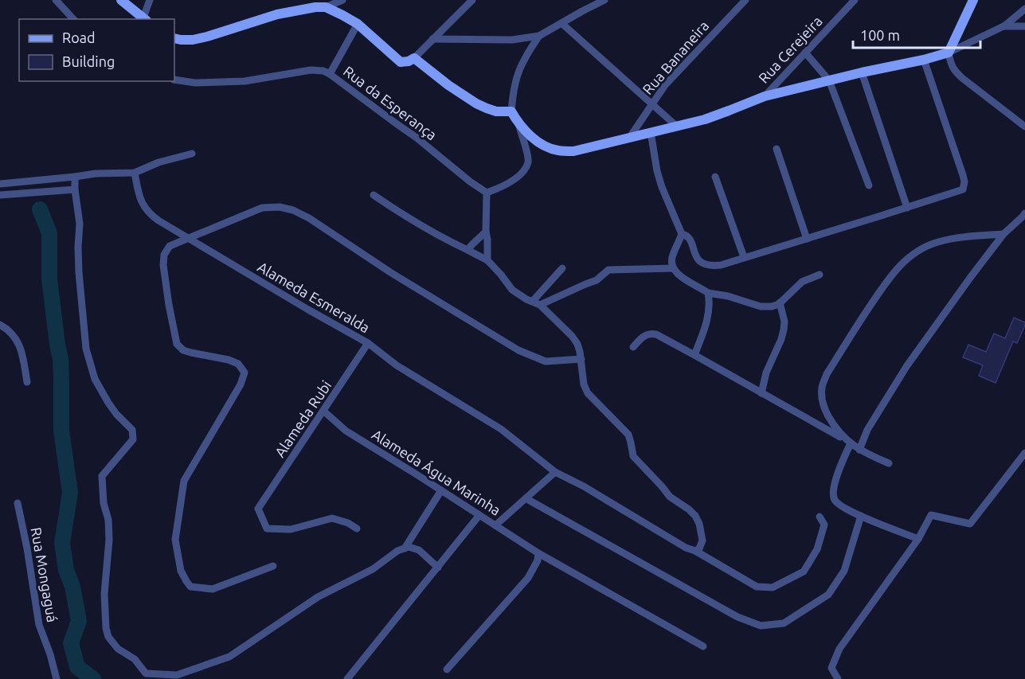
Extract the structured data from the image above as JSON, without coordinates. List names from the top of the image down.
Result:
{
  "streets": {
    "street": [
      "Rua Cerejeira",
      "Rua Bananeira",
      "Rua da Esperança",
      "Alameda Esmeralda",
      "Alameda Rubi",
      "Alameda Água Marinha",
      "Rua Mongaguá"
    ]
  },
  "crossings": [
    ["Alameda Esmeralda", "Alameda Rubi"],
    ["Alameda Rubi", "Alameda Água Marinha"]
  ],
  "legend": ["Road", "Building"],
  "scale_bar": "100 m"
}
